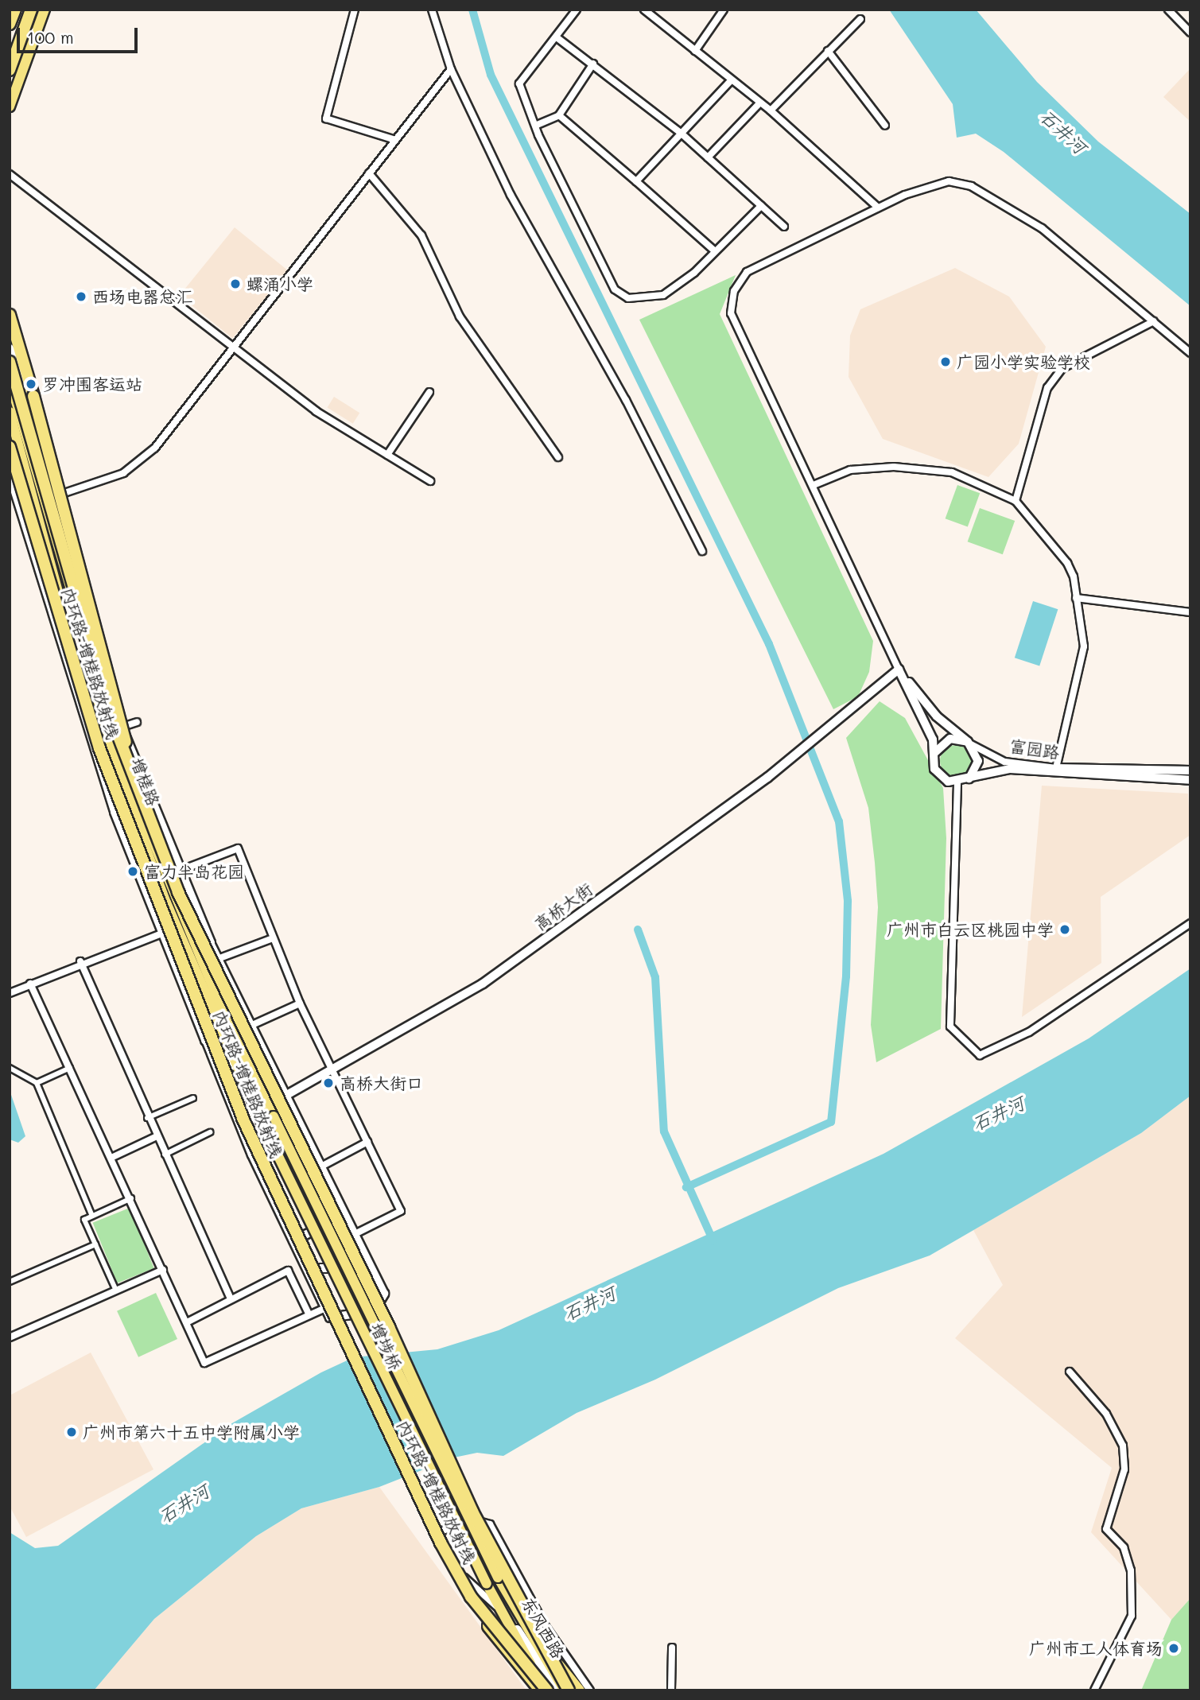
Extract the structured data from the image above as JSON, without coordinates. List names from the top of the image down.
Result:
{
  "streets": {
    "highway": ["内环路-增槎路放射线", "增槎路"],
    "main road": ["增埗桥", "东风西路"],
    "street": ["富园路", "高桥大街"]
  },
  "crossings": [
    ["内环路-增槎路放射线", "增槎路"],
    ["内环路-增槎路放射线", "东风西路"],
    ["富园路", "高桥大街"],
    ["增槎路", "增埗桥"],
    ["增埗桥", "东风西路"]
  ],
  "water": ["石井河"],
  "places": [
    "螺涌小学",
    "西场电器总汇",
    "广园小学实验学校",
    "罗冲围客运站",
    "富力半岛花园",
    "广州市白云区桃园中学",
    "高桥大街口",
    "广州市第六十五中学附属小学",
    "广州市工人体育场"
  ],
  "scale_bar": "100 m"
}
